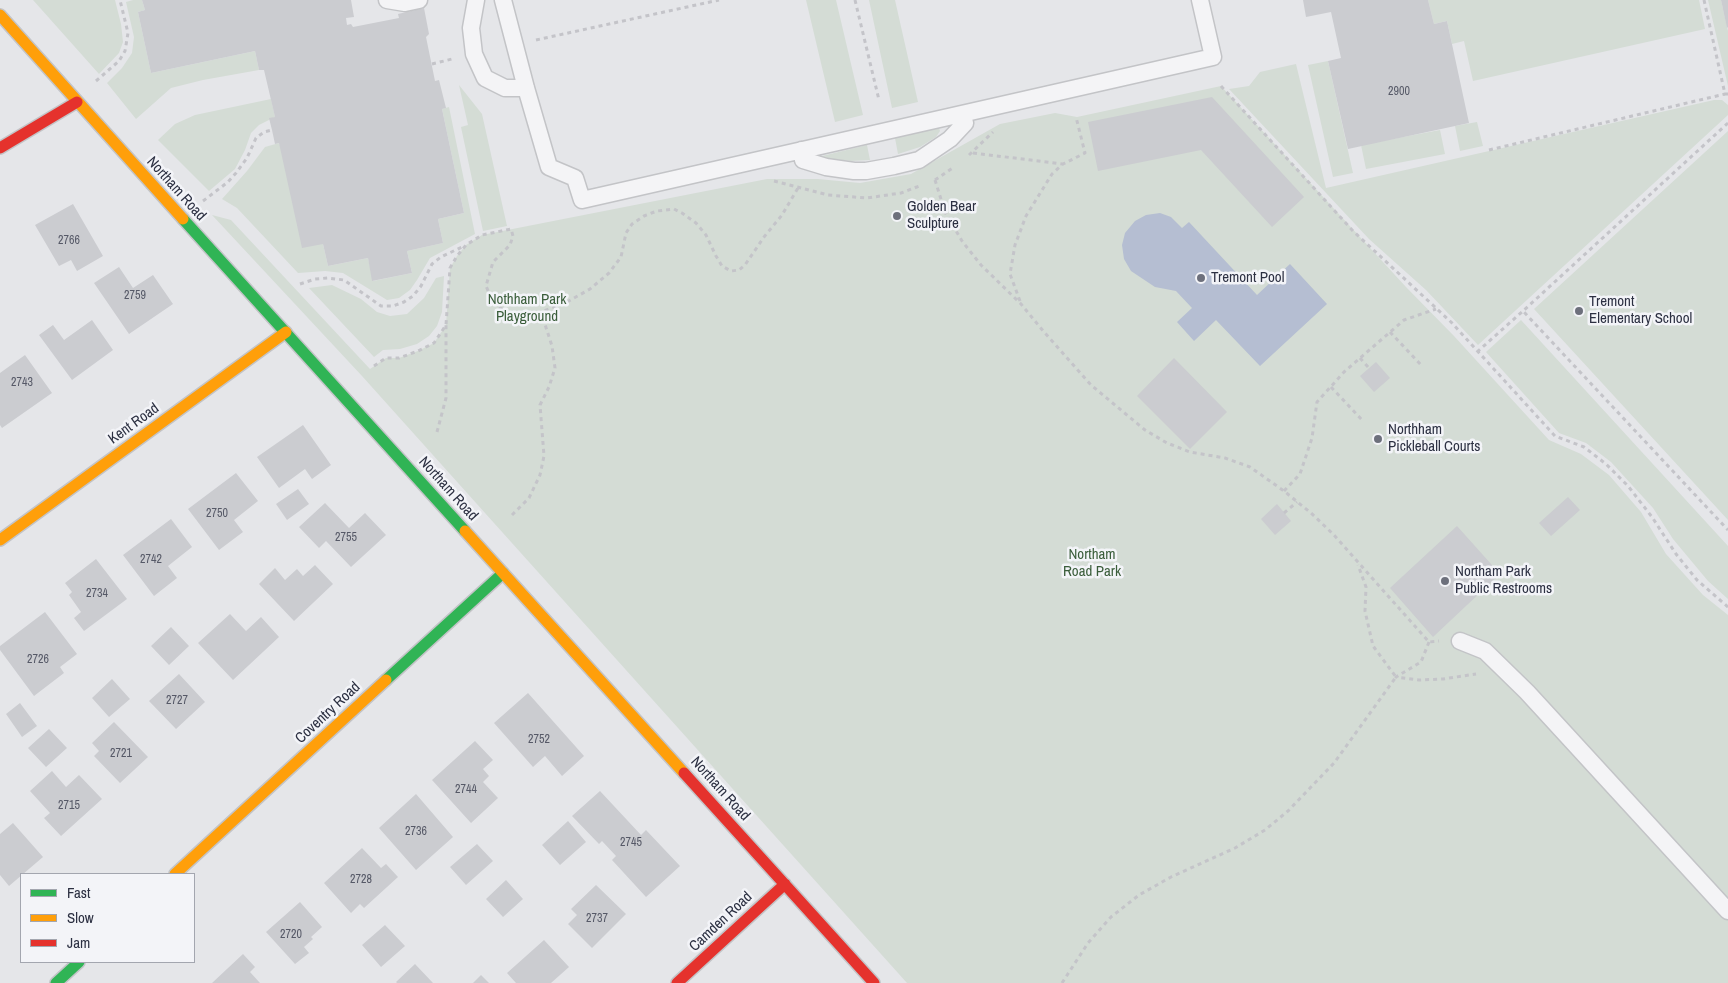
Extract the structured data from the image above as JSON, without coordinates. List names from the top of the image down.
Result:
{
  "streets": {
    "street": [
      "Northam Road",
      "Kent Road",
      "Coventry Road",
      "Camden Road"
    ]
  },
  "crossings": [
    ["Northam Road", "Kent Road"],
    ["Northam Road", "Coventry Road"],
    ["Northam Road", "Camden Road"]
  ],
  "parks": ["Nothham Park Playground", "Northam Road Park"],
  "places": [
    "Golden Bear Sculpture",
    "Tremont Pool",
    "Tremont Elementary School",
    "Northham Pickleball Courts",
    "Northam Park Public Restrooms"
  ],
  "house_numbers": [
    "2900",
    "2766",
    "2759",
    "2743",
    "2750",
    "2755",
    "2742",
    "2734",
    "2726",
    "2727",
    "2752",
    "2721",
    "2744",
    "2715",
    "2736",
    "2745",
    "2728",
    "2737",
    "2720"
  ],
  "legend": ["Fast", "Slow", "Jam"]
}
